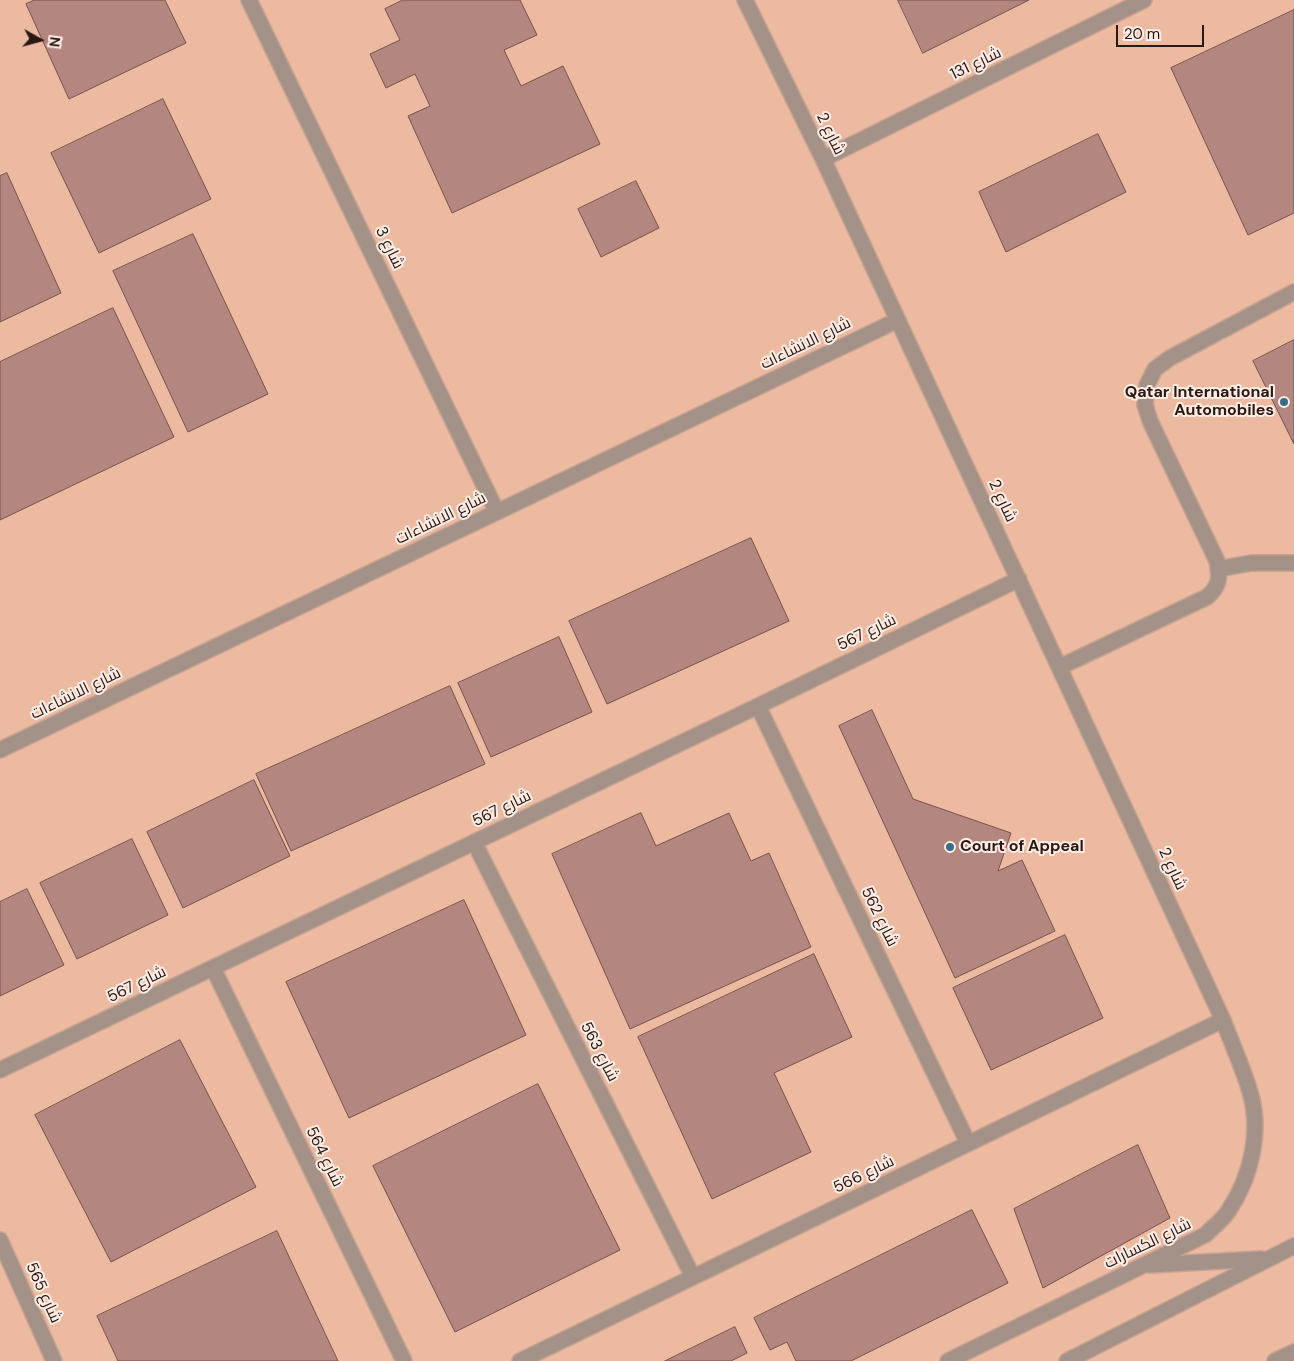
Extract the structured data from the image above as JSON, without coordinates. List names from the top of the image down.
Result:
{
  "streets": {
    "street": [
      "شارع 131",
      "شارع 2",
      "شارع 3",
      "شارع الانشاءات",
      "شارع 567",
      "شارع 562",
      "شارع 563",
      "شارع 564",
      "شارع 566",
      "شارع الكسارات",
      "شارع 565"
    ]
  },
  "crossings": [
    ["شارع 131", "شارع 2"],
    ["شارع 2", "شارع الانشاءات"],
    ["شارع 2", "شارع 567"],
    ["شارع 2", "شارع 566"],
    ["شارع 2", "شارع الكسارات"],
    ["شارع 3", "شارع الانشاءات"],
    ["شارع 567", "شارع 562"],
    ["شارع 567", "شارع 563"],
    ["شارع 567", "شارع 564"],
    ["شارع 562", "شارع 566"],
    ["شارع 563", "شارع 566"],
    ["شارع 566", "شارع الكسارات"]
  ],
  "places": ["Qatar International Automobiles", "Court of Appeal"],
  "scale_bar": "20 m",
  "north": "right"
}
